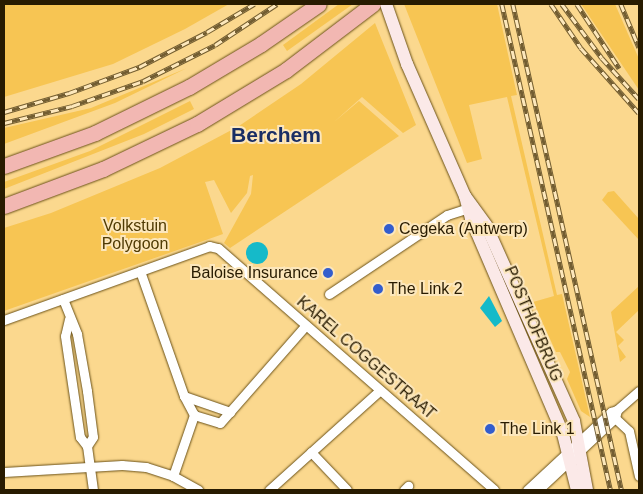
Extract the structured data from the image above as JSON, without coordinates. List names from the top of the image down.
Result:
{
  "streets": {
    "street": ["POSTHOFBRUG", "KAREL COGGESTRAAT"]
  },
  "districts": ["Berchem"],
  "parks": ["Volkstuin Polygoon"],
  "places": [
    "Cegeka (Antwerp)",
    "Baloise Insurance",
    "The Link 2",
    "The Link 1"
  ]
}
